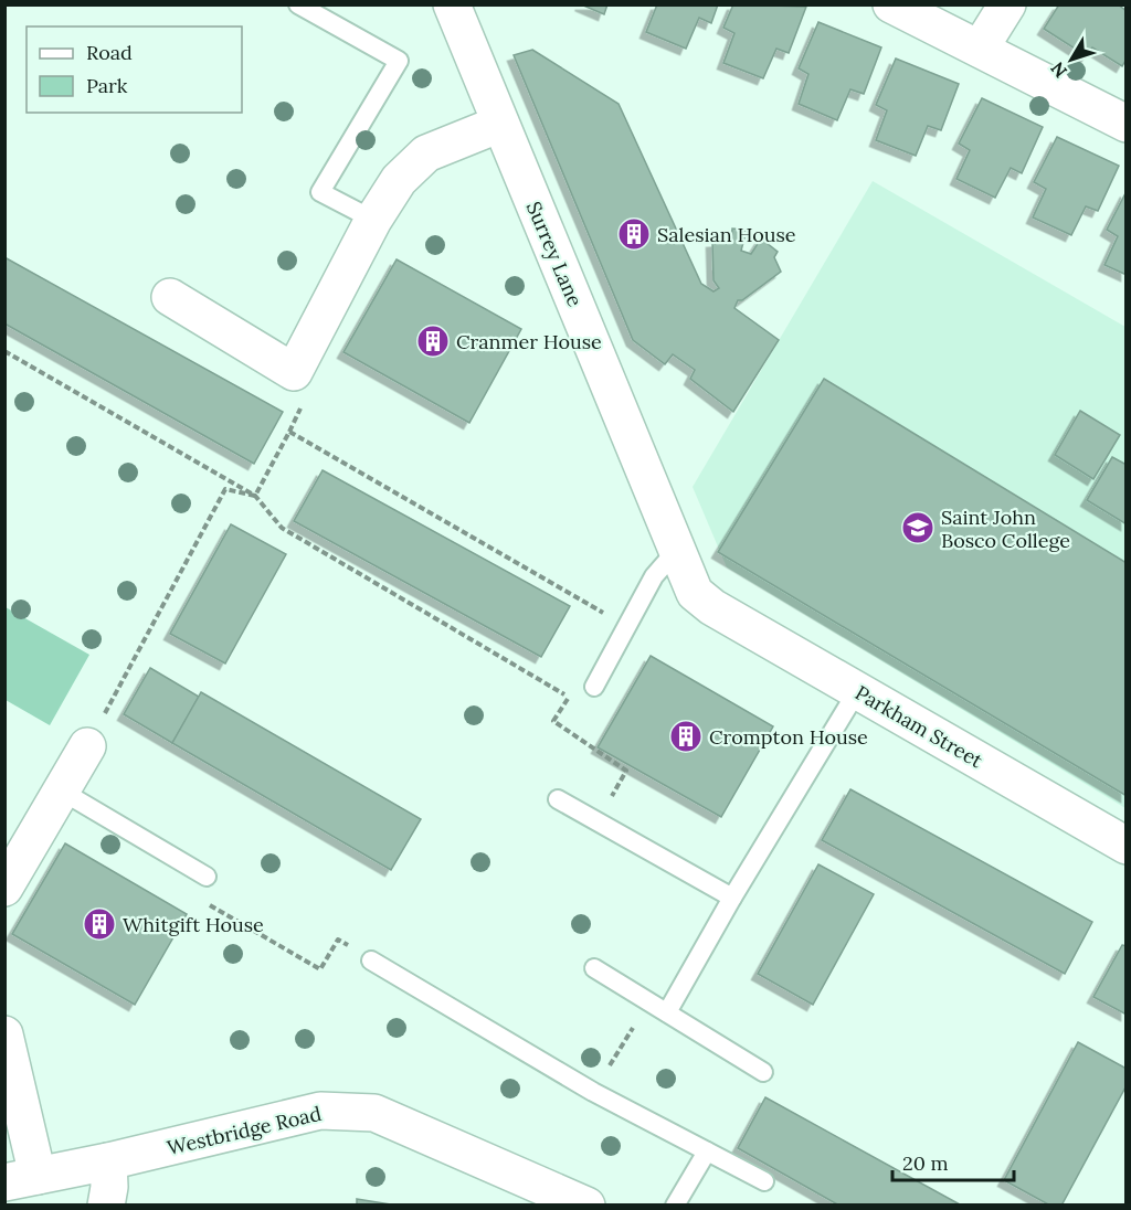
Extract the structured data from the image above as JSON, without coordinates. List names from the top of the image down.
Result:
{
  "streets": {
    "street": ["Surrey Lane", "Parkham Street", "Westbridge Road"]
  },
  "crossings": [
    ["Surrey Lane", "Parkham Street"]
  ],
  "places": {
    "building": [
      "Salesian House",
      "Cranmer House",
      "Crompton House",
      "Whitgift House"
    ],
    "school or university": ["Saint John Bosco College"]
  },
  "legend": ["Road", "Park"],
  "scale_bar": "20 m",
  "north": "bottom left"
}
